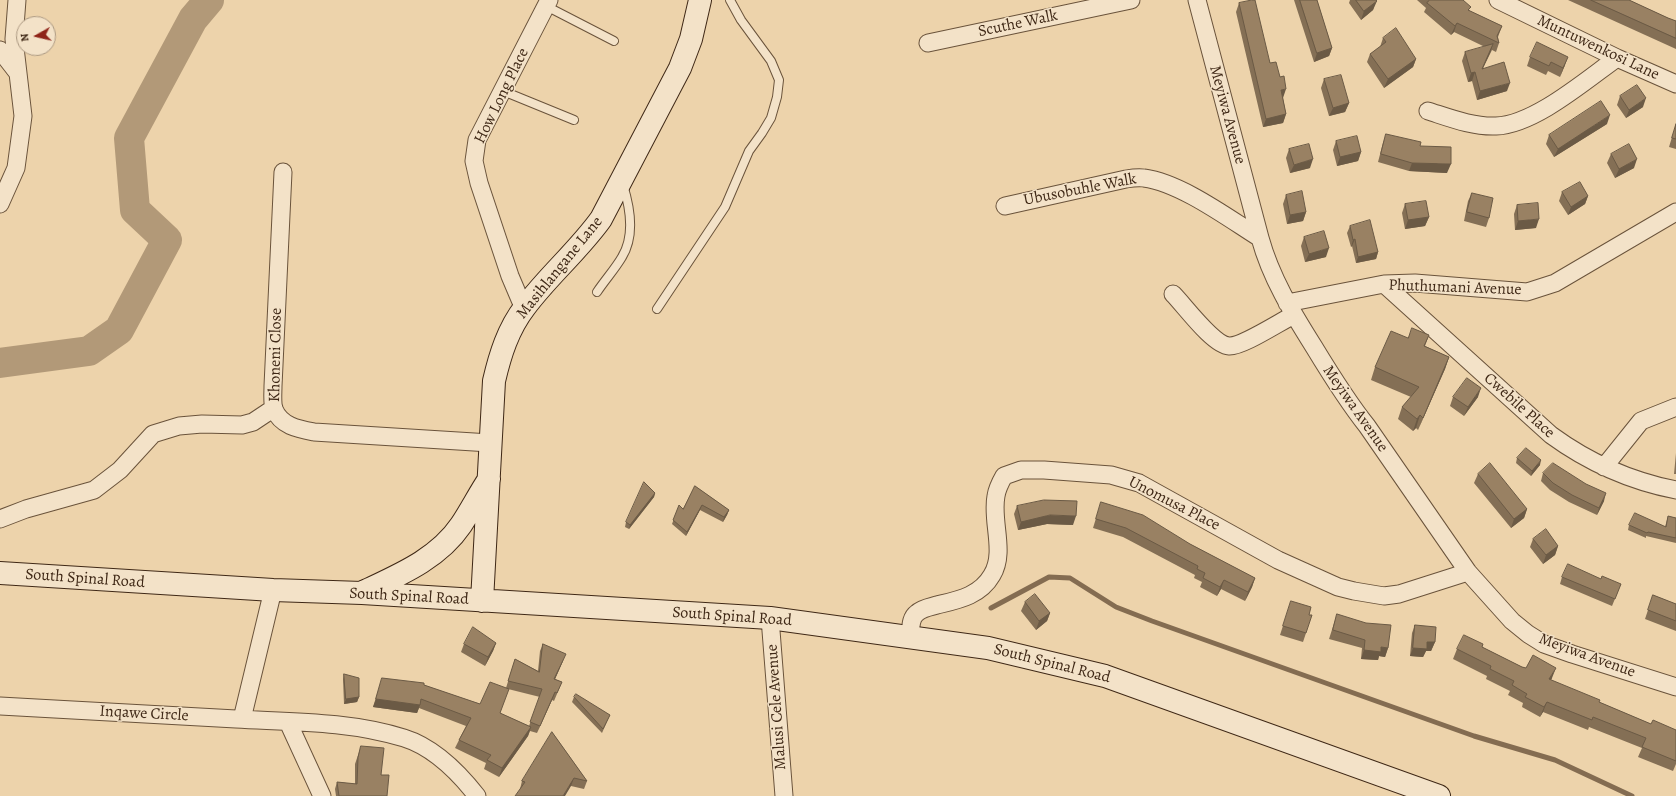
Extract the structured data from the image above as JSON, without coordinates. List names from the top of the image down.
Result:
{
  "streets": {
    "street": [
      "Scuthe Walk",
      "Muntuwenkosi Lane",
      "How Long Place",
      "Meyiwa Avenue",
      "Ubusobuhle Walk",
      "Masihlangane Lane",
      "Phuthumani Avenue",
      "Khoneni Close",
      "Cwebile Place",
      "Unomusa Place",
      "South Spinal Road",
      "Malusi Cele Avenue",
      "Inqawe Circle"
    ]
  },
  "crossings": [
    ["How Long Place", "Masihlangane Lane"],
    ["Meyiwa Avenue", "Ubusobuhle Walk"],
    ["Meyiwa Avenue", "Phuthumani Avenue"],
    ["Meyiwa Avenue", "Unomusa Place"],
    ["Masihlangane Lane", "Khoneni Close"],
    ["Masihlangane Lane", "South Spinal Road"],
    ["Phuthumani Avenue", "Cwebile Place"],
    ["Unomusa Place", "South Spinal Road"],
    ["South Spinal Road", "Malusi Cele Avenue"]
  ],
  "north": "left"
}
